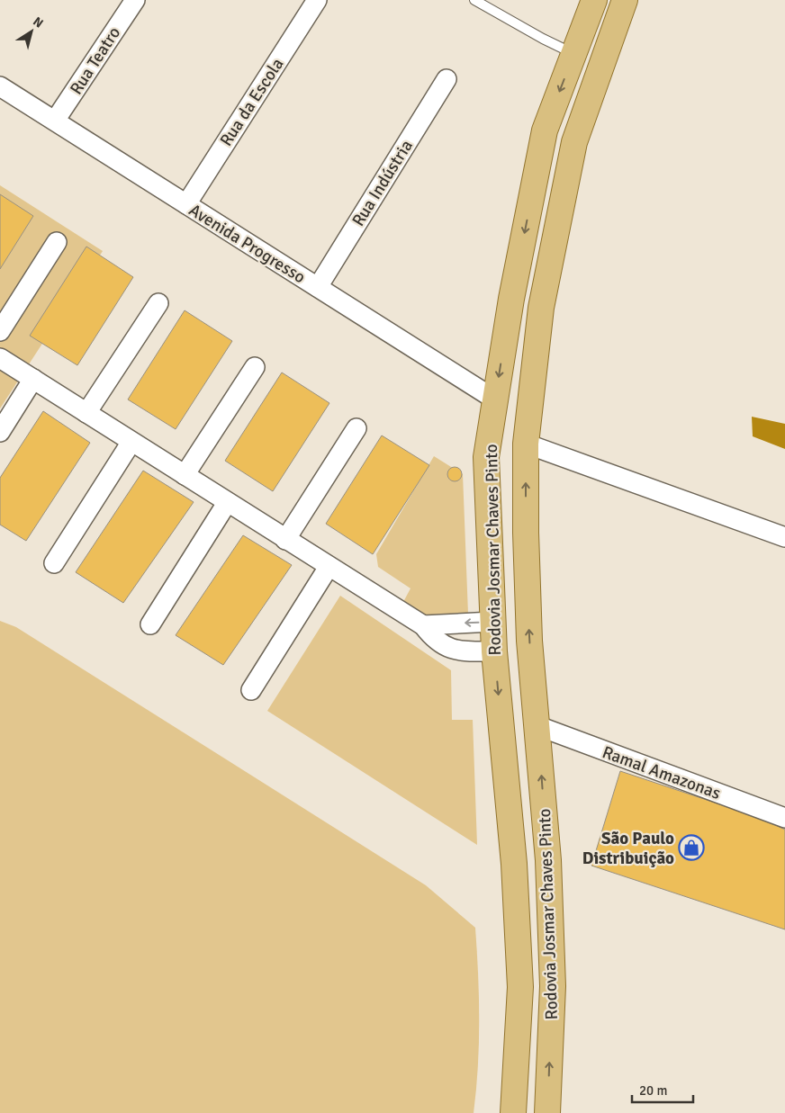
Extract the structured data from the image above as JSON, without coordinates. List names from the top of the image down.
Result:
{
  "streets": {
    "main road": ["Rodovia Josmar Chaves Pinto"],
    "street": [
      "Rua Teatro",
      "Rua da Escola",
      "Rua Indústria",
      "Avenida Progresso",
      "Ramal Amazonas"
    ]
  },
  "crossings": [
    ["Rua Teatro", "Avenida Progresso"],
    ["Rua da Escola", "Avenida Progresso"],
    ["Rua Indústria", "Avenida Progresso"],
    ["Avenida Progresso", "Rodovia Josmar Chaves Pinto"],
    ["Rodovia Josmar Chaves Pinto", "Ramal Amazonas"]
  ],
  "places": {
    "shop": ["São Paulo Distribuição"]
  },
  "scale_bar": "20 m",
  "north": "top right"
}
